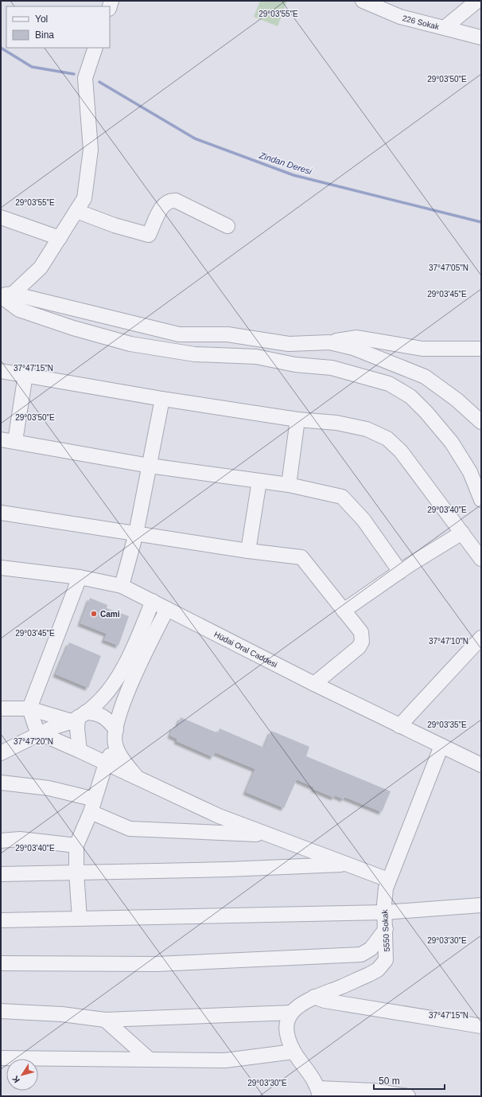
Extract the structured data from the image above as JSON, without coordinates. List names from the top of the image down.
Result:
{
  "streets": {
    "street": ["226 Sokak", "Hüdai Oral Caddesi", "5550 Sokak"]
  },
  "crossings": [
    ["Hüdai Oral Caddesi", "5550 Sokak"]
  ],
  "water": ["Zindan Deresi"],
  "places": ["Cami"],
  "legend": ["Yol", "Bina"],
  "scale_bar": "50 m",
  "north": "bottom left",
  "coordinates": [
    "29°03'55\"E",
    "29°03'50\"E",
    "37°47'05\"N",
    "29°03'45\"E",
    "37°47'15\"N",
    "29°03'40\"E",
    "37°47'10\"N",
    "29°03'35\"E",
    "37°47'20\"N",
    "29°03'30\"E"
  ]
}
